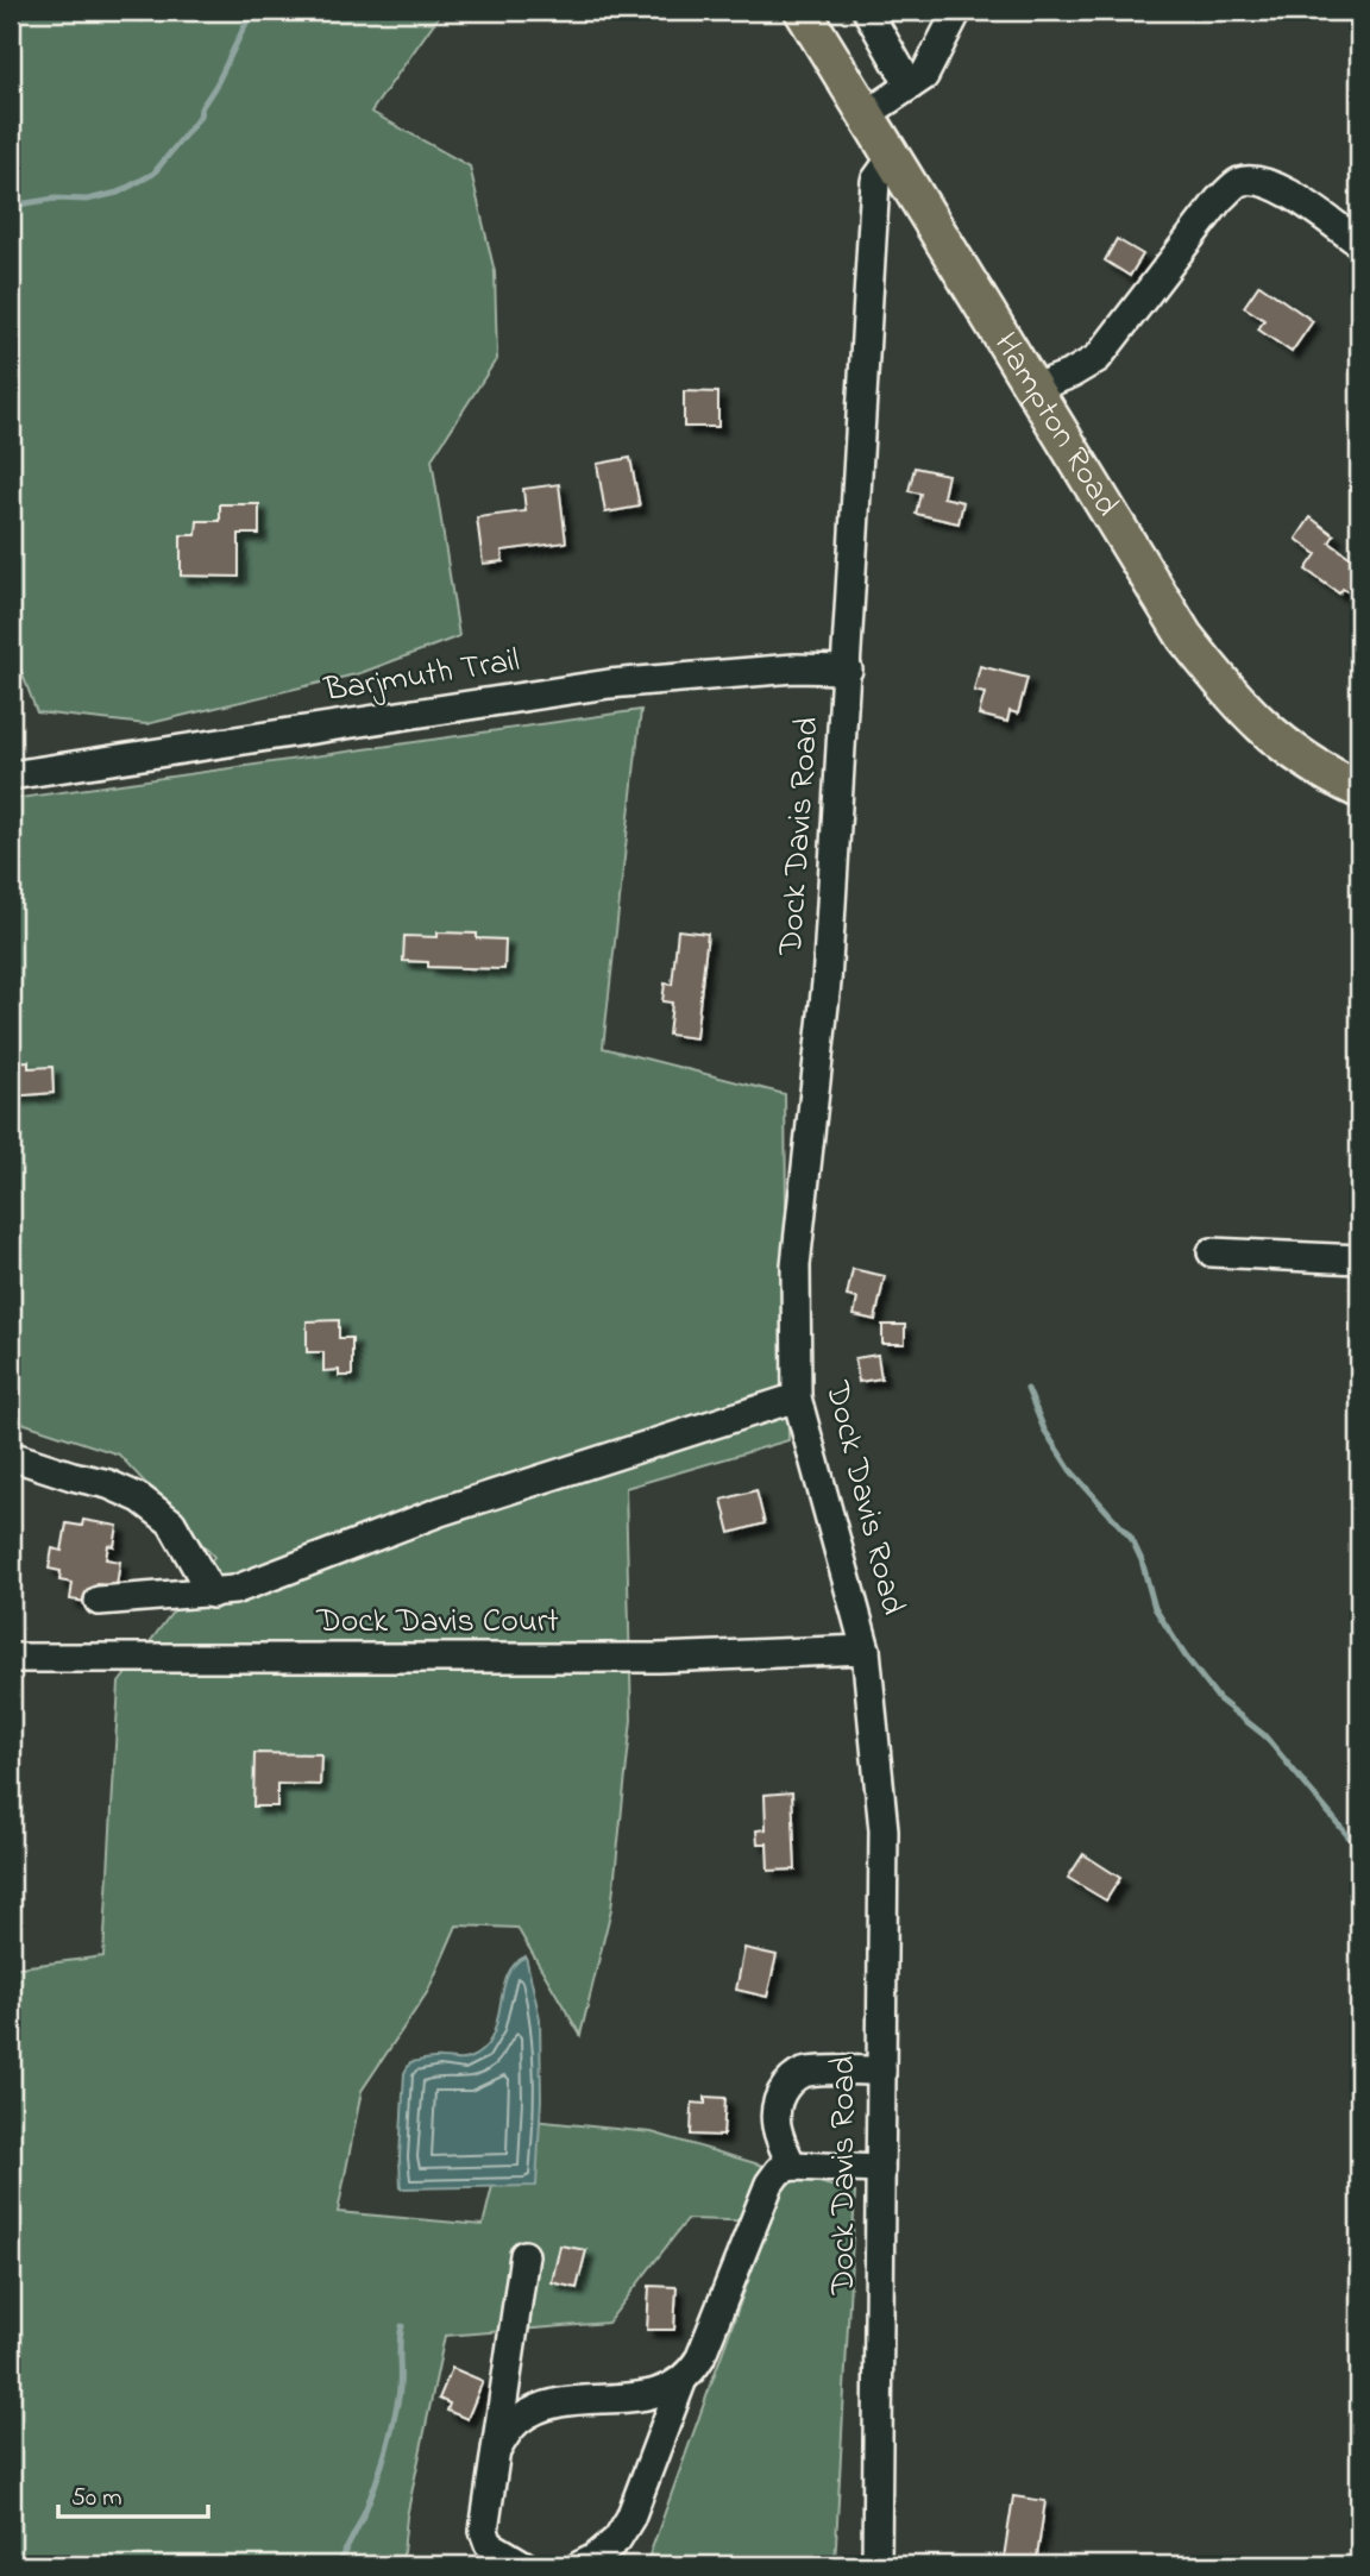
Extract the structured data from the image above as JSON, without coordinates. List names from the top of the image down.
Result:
{
  "streets": {
    "main road": ["Hampton Road"],
    "street": ["Barjmuth Trail", "Dock Davis Road", "Dock Davis Court"]
  },
  "crossings": [
    ["Hampton Road", "Dock Davis Road"],
    ["Barjmuth Trail", "Dock Davis Road"],
    ["Dock Davis Road", "Dock Davis Court"]
  ],
  "scale_bar": "50 m"
}
